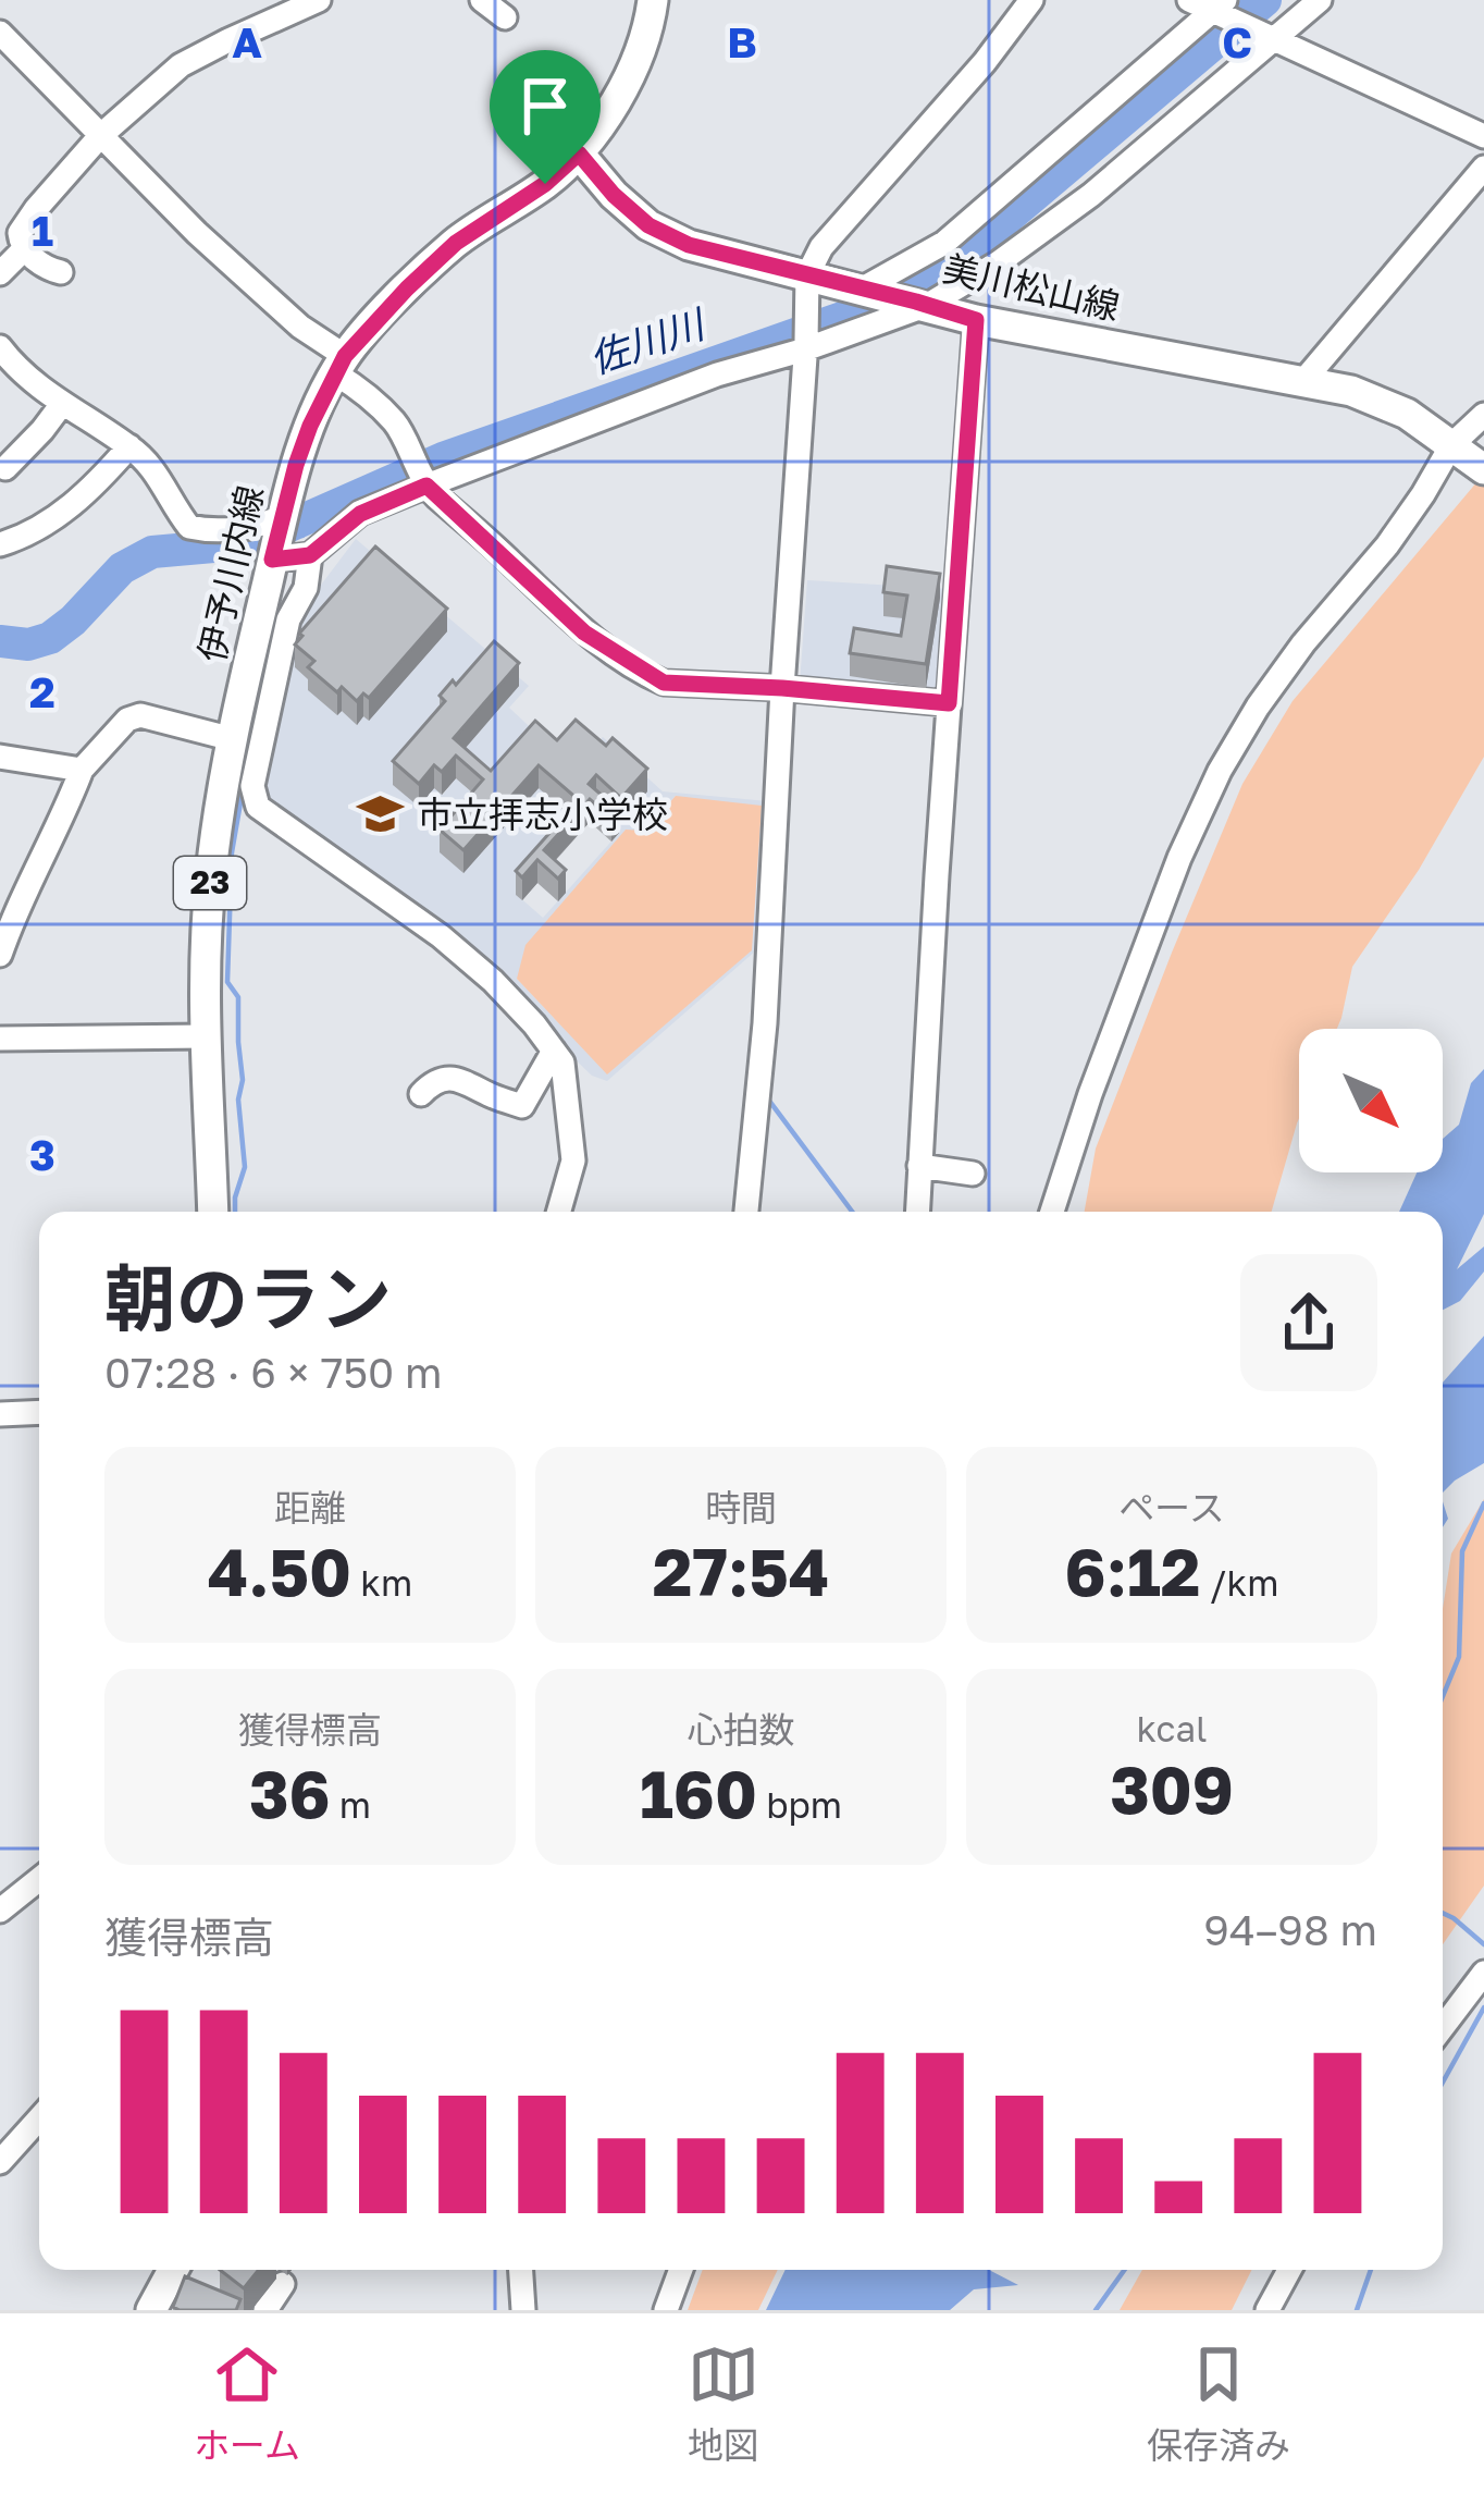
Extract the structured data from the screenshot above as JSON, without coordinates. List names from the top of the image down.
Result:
{
  "streets": {
    "main road": ["美川松山線", "伊予川内線", "23"]
  },
  "crossings": [
    ["美川松山線", "伊予川内線"]
  ],
  "water": ["佐川川"],
  "places": {
    "school or university": ["市立拝志小学校"]
  },
  "north": "bottom right",
  "page": {
    "heading": ["朝のラン", "07:28 · 6 × 750 m"],
    "stats": [
      ["距離", "4.50 km"],
      ["時間", "27:54"],
      ["ペース", "6:12 /km"],
      ["獲得標高", "36 m"],
      ["心拍数", "160 bpm"],
      ["kcal", "309"]
    ],
    "chart": ["獲得標高", "94–98 m"],
    "tabs": ["ホーム", "地図", "保存済み"]
  },
  "grid": {
    "columns": ["A", "B", "C"],
    "rows": ["1", "2", "3"]
  }
}
